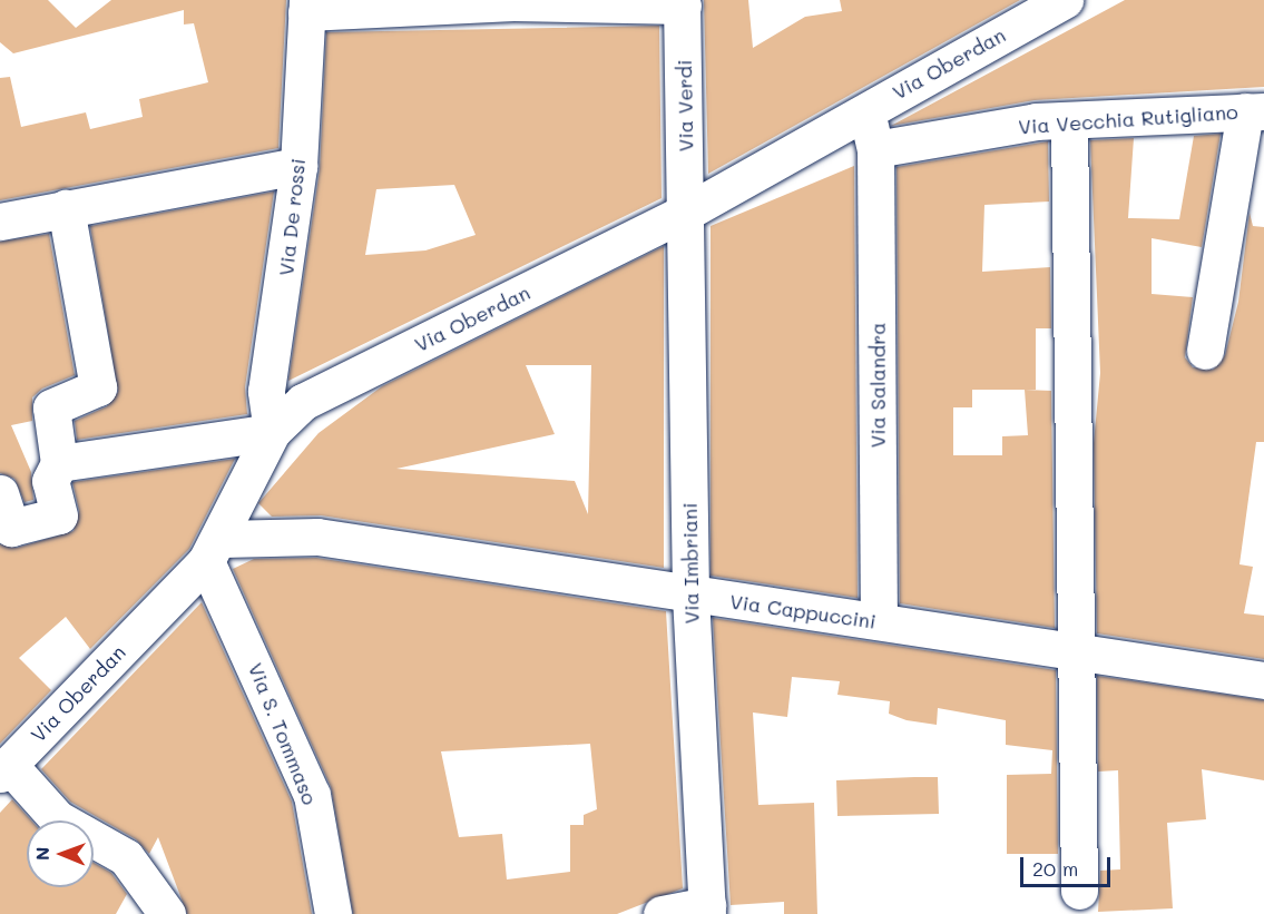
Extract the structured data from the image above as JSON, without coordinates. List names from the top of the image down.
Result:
{
  "streets": {
    "street": [
      "Via Oberdan",
      "Via Verdi",
      "Via Vecchia Rutigliano",
      "Via De rossi",
      "Via Salandra",
      "Via Imbriani",
      "Via Cappuccini",
      "Via S. Tommaso"
    ]
  },
  "crossings": [
    ["Via Oberdan", "Via Verdi"],
    ["Via Oberdan", "Via De rossi"],
    ["Via Oberdan", "Via Imbriani"],
    ["Via Oberdan", "Via Cappuccini"],
    ["Via Oberdan", "Via S. Tommaso"],
    ["Via Verdi", "Via Imbriani"],
    ["Via Vecchia Rutigliano", "Via Salandra"],
    ["Via Salandra", "Via Cappuccini"],
    ["Via Imbriani", "Via Cappuccini"],
    ["Via Cappuccini", "Via S. Tommaso"]
  ],
  "scale_bar": "20 m",
  "north": "left"
}
